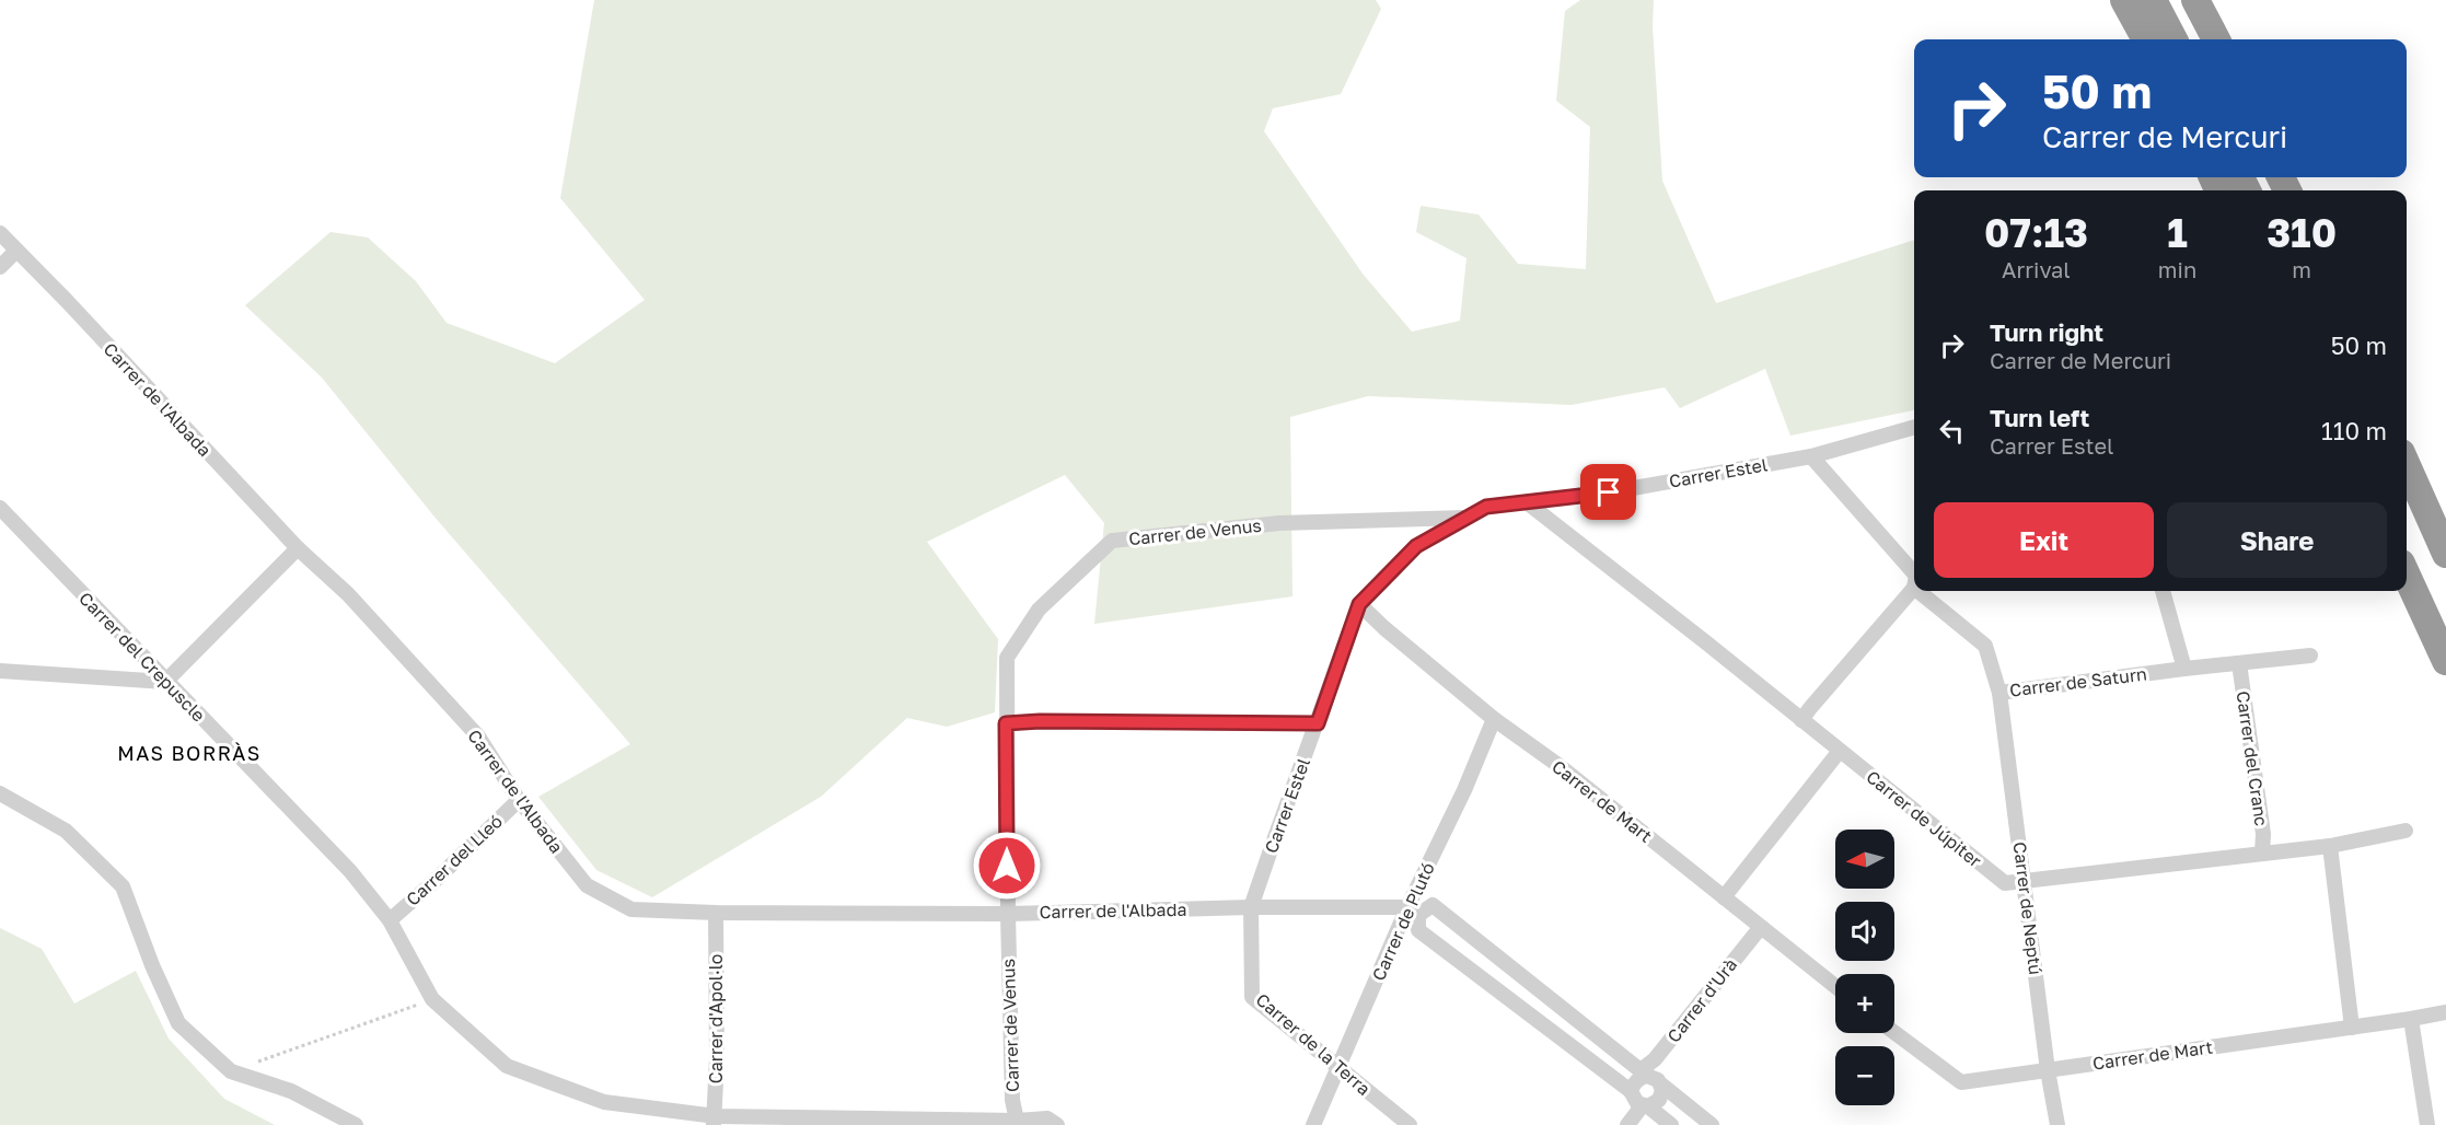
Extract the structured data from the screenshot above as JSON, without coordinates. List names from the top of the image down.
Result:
{
  "streets": {
    "street": [
      "Carrer de l'Albada",
      "Carrer Estel",
      "Carrer de Venus",
      "Carrer del Crepuscle",
      "Carrer de Saturn",
      "Carrer del Cranc",
      "Carrer de Mart",
      "Carrer de Júpiter",
      "Carrer del Lleó",
      "Carrer de Neptú",
      "Carrer de Plutó",
      "Carrer d'Urà",
      "Carrer d'Apol·lo",
      "Carrer de la Terra"
    ]
  },
  "crossings": [
    ["Carrer de l'Albada", "Carrer Estel"],
    ["Carrer de l'Albada", "Carrer de Venus"],
    ["Carrer de l'Albada", "Carrer del Lleó"],
    ["Carrer de l'Albada", "Carrer de Plutó"],
    ["Carrer de l'Albada", "Carrer d'Urà"],
    ["Carrer de l'Albada", "Carrer d'Apol·lo"],
    ["Carrer de l'Albada", "Carrer de la Terra"],
    ["Carrer Estel", "Carrer de Venus"],
    ["Carrer Estel", "Carrer de Saturn"],
    ["Carrer Estel", "Carrer de Mart"],
    ["Carrer Estel", "Carrer de Júpiter"],
    ["Carrer Estel", "Carrer de la Terra"],
    ["Carrer de Venus", "Carrer del Crepuscle"],
    ["Carrer del Crepuscle", "Carrer del Lleó"],
    ["Carrer del Crepuscle", "Carrer d'Apol·lo"],
    ["Carrer de Saturn", "Carrer del Cranc"],
    ["Carrer de Saturn", "Carrer de Neptú"],
    ["Carrer del Cranc", "Carrer de Júpiter"],
    ["Carrer de Mart", "Carrer de Neptú"],
    ["Carrer de Mart", "Carrer de Plutó"],
    ["Carrer de Mart", "Carrer d'Urà"],
    ["Carrer de Júpiter", "Carrer de Neptú"],
    ["Carrer de Plutó", "Carrer de la Terra"]
  ],
  "districts": ["MAS BORRÀS"],
  "north": "left",
  "page": {
    "turn": ["50 m", "Carrer de Mercuri"],
    "eta": [
      "07:13",
      "Arrival",
      "1",
      "min",
      "310",
      "m"
    ],
    "list": [
      {
        "name": "Turn right",
        "note": "Carrer de Mercuri",
        "value": "50 m"
      },
      {
        "name": "Turn left",
        "note": "Carrer Estel",
        "value": "110 m"
      }
    ],
    "buttons": ["Exit", "Share"],
    "map_buttons": ["+", "−"]
  }
}
